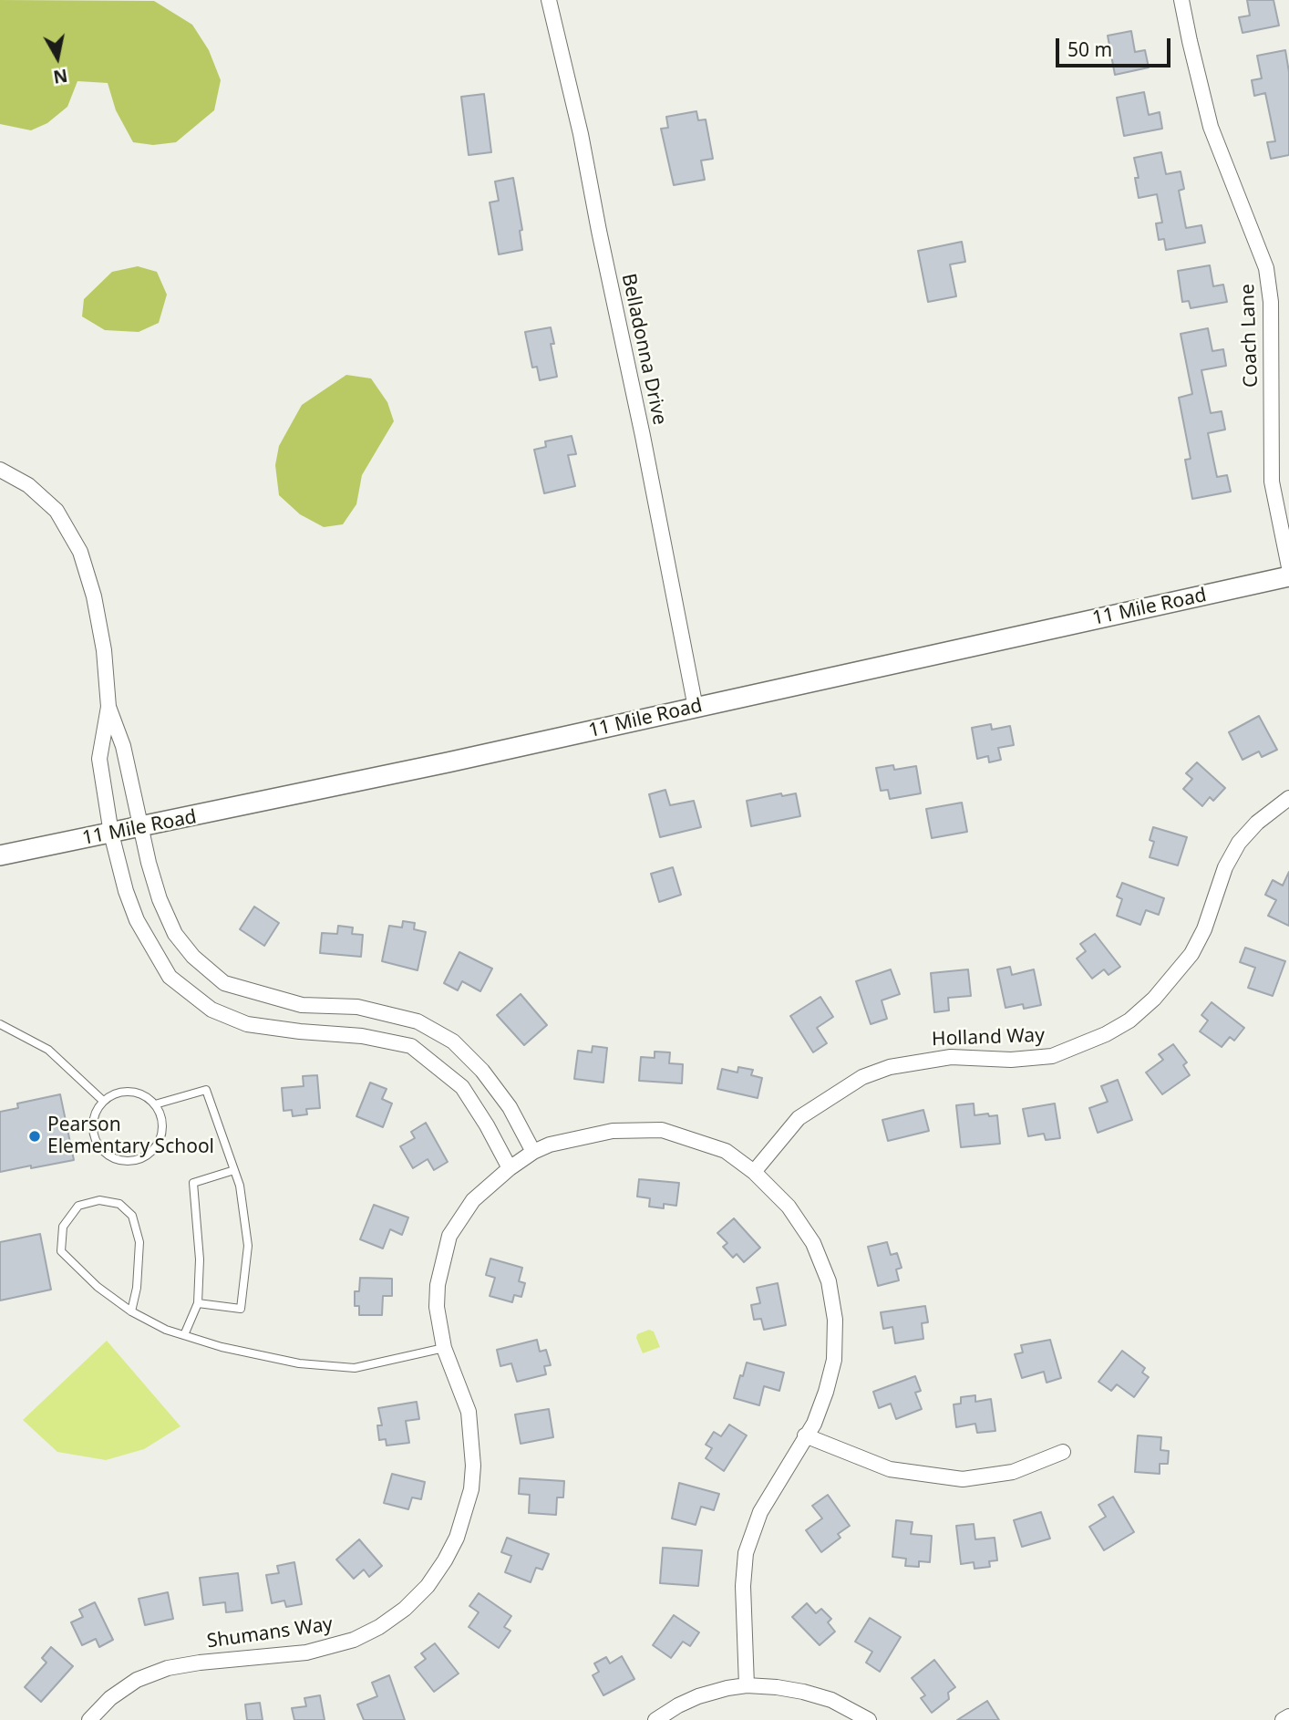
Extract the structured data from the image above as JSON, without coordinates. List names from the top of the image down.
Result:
{
  "streets": {
    "street": [
      "Coach Lane",
      "Belladonna Drive",
      "11 Mile Road",
      "Holland Way",
      "Shumans Way"
    ]
  },
  "crossings": [
    ["Belladonna Drive", "11 Mile Road"],
    ["Holland Way", "Shumans Way"]
  ],
  "places": ["Pearson Elementary School"],
  "scale_bar": "50 m",
  "north": "bottom"
}
